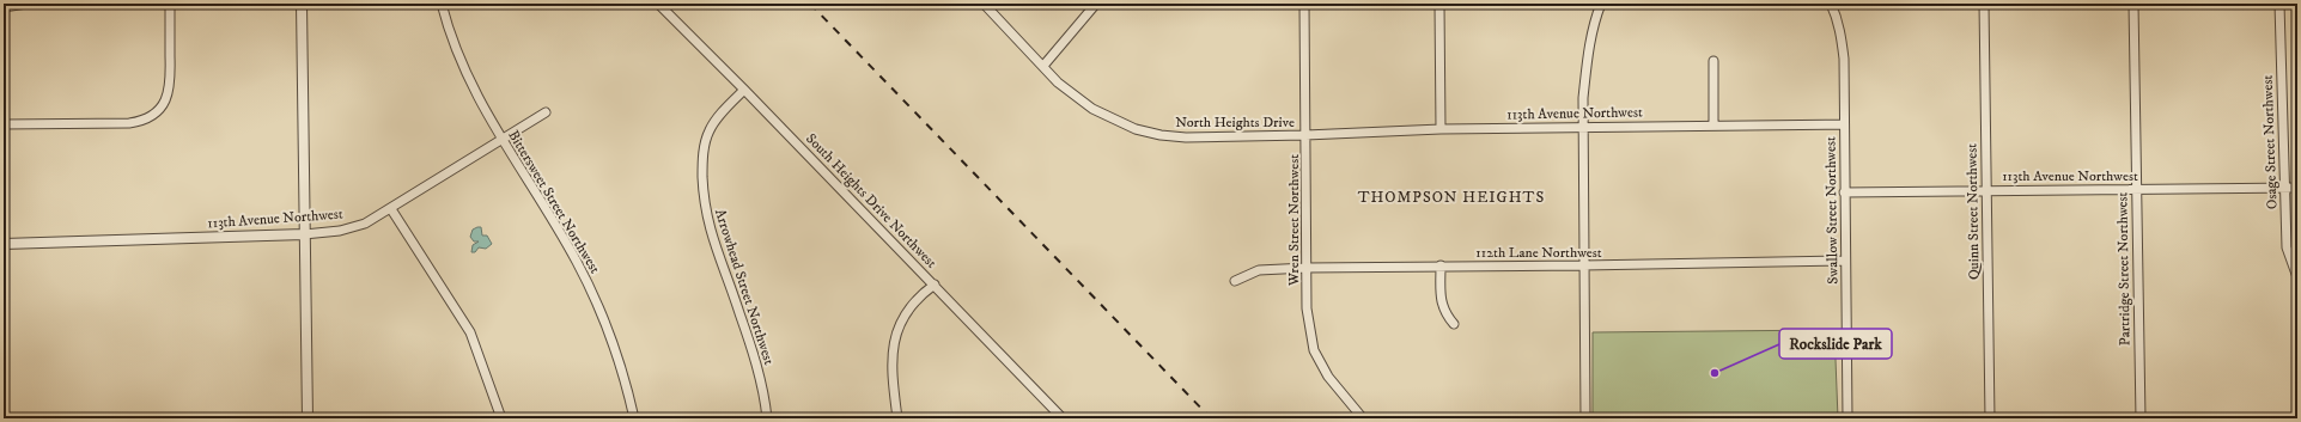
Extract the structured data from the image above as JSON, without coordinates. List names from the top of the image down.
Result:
{
  "streets": {
    "street": [
      "113th Avenue Northwest",
      "North Heights Drive",
      "Osage Street Northwest",
      "South Heights Drive Northwest",
      "Bittersweet Street Northwest",
      "Swallow Street Northwest",
      "Quinn Street Northwest",
      "Wren Street Northwest",
      "112th Lane Northwest",
      "Partridge Street Northwest",
      "Arrowhead Street Northwest"
    ]
  },
  "crossings": [
    ["113th Avenue Northwest", "North Heights Drive"],
    ["113th Avenue Northwest", "Osage Street Northwest"],
    ["113th Avenue Northwest", "Bittersweet Street Northwest"],
    ["113th Avenue Northwest", "Swallow Street Northwest"],
    ["113th Avenue Northwest", "Quinn Street Northwest"],
    ["113th Avenue Northwest", "Wren Street Northwest"],
    ["113th Avenue Northwest", "Partridge Street Northwest"],
    ["North Heights Drive", "Wren Street Northwest"],
    ["South Heights Drive Northwest", "Arrowhead Street Northwest"],
    ["Swallow Street Northwest", "112th Lane Northwest"],
    ["Wren Street Northwest", "112th Lane Northwest"]
  ],
  "districts": ["THOMPSON HEIGHTS"],
  "places": ["Rockslide Park"]
}
